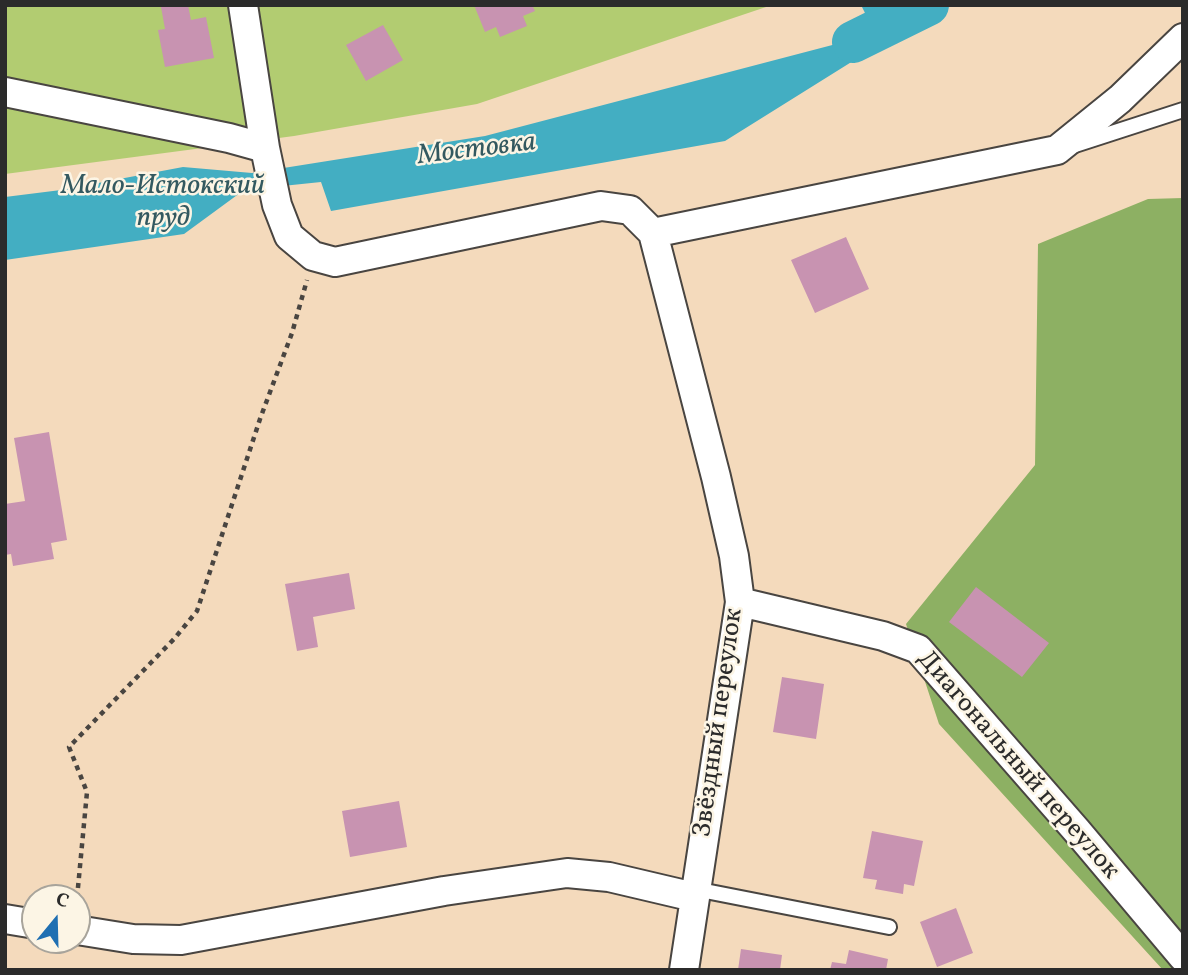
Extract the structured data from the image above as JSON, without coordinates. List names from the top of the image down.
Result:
{
  "streets": {
    "street": ["Звёздный переулок", "Диагональный переулок"]
  },
  "crossings": [
    ["Звёздный переулок", "Диагональный переулок"]
  ],
  "water": ["Мостовка", "Мало-Истокский пруд"],
  "north": "top"
}
